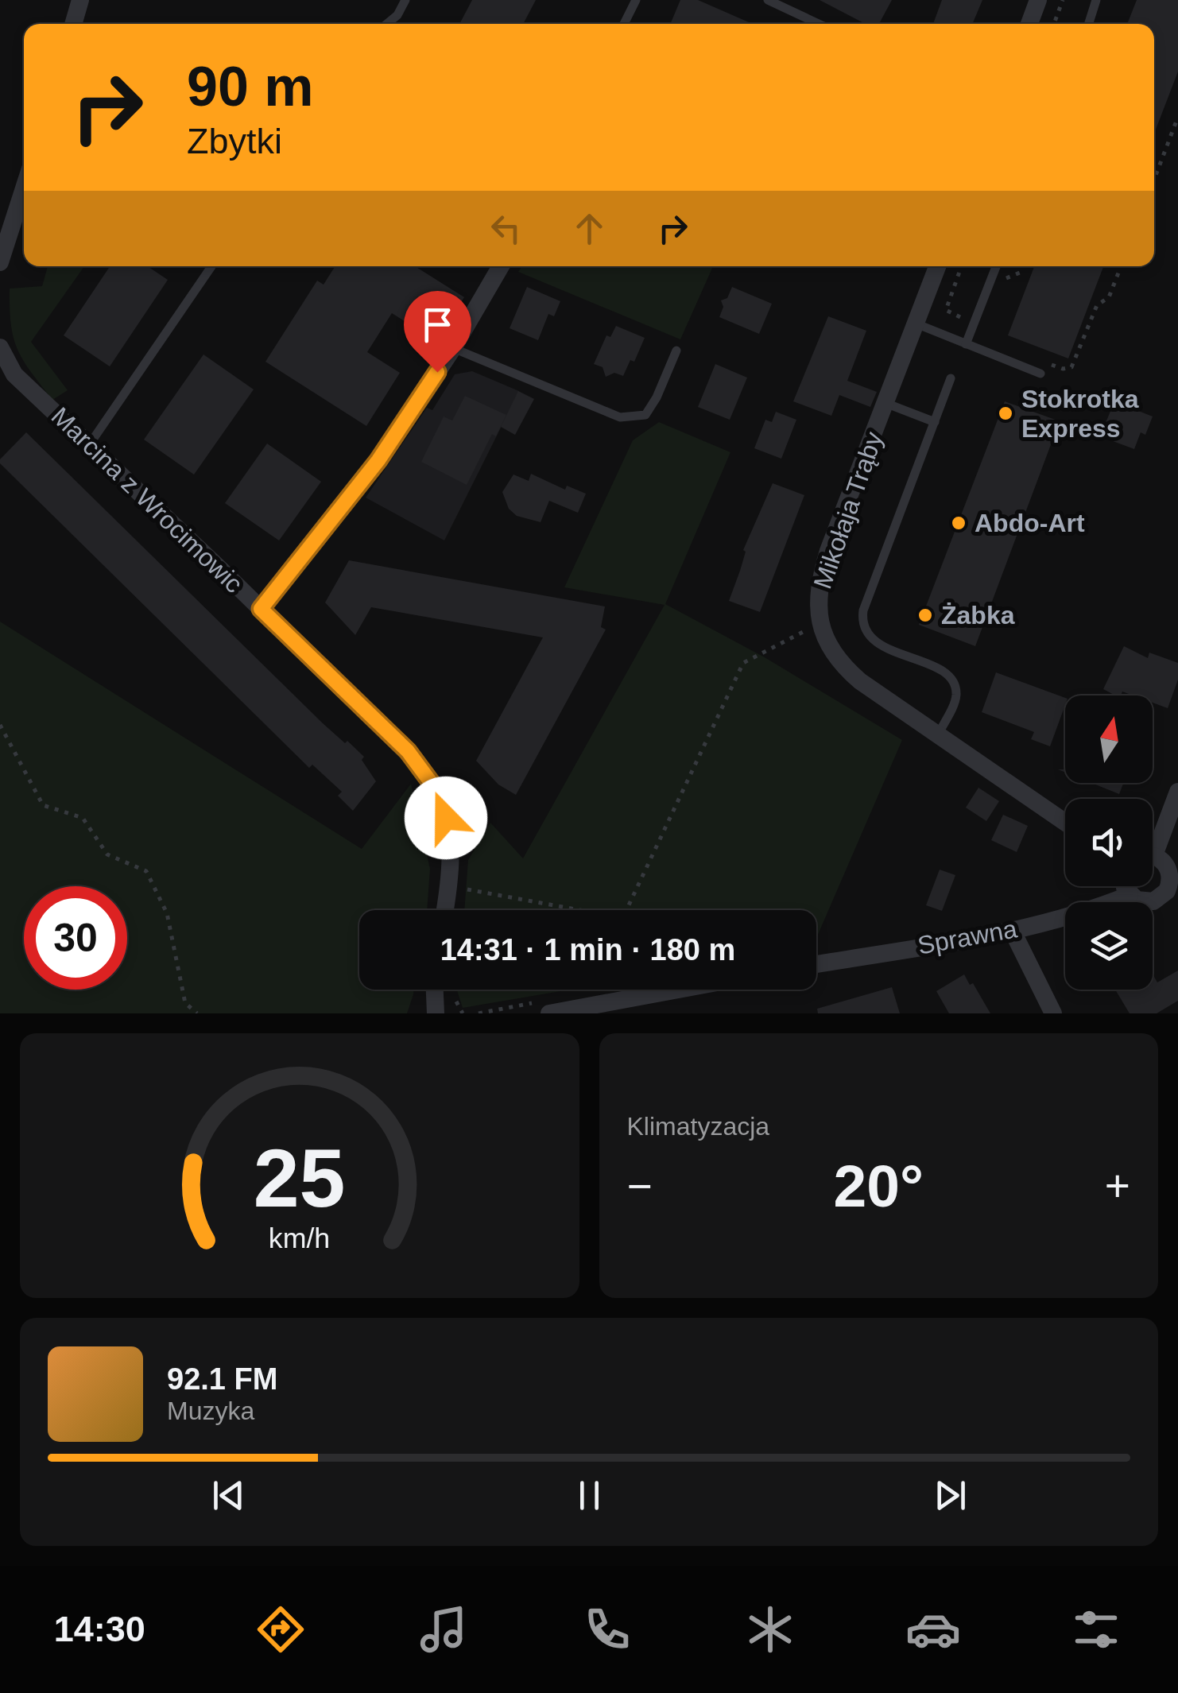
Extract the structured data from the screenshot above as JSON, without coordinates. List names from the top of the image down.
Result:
{
  "streets": {
    "street": ["Marcina z Wrocimowic", "Mikołaja Trąby", "Sprawna"]
  },
  "places": ["Stokrotka Express", "Abdo-Art", "Żabka"],
  "north": "top",
  "page": {
    "turn": ["90 m", "Zbytki"],
    "limit": "30",
    "trip": "14:31 · 1 min · 180 m",
    "tile": "Klimatyzacja",
    "heat": ["−", "20°", "+"],
    "song": ["92.1 FM", "Muzyka"],
    "tabs": "14:30",
    "gauge": ["25", "km/h"]
  }
}
